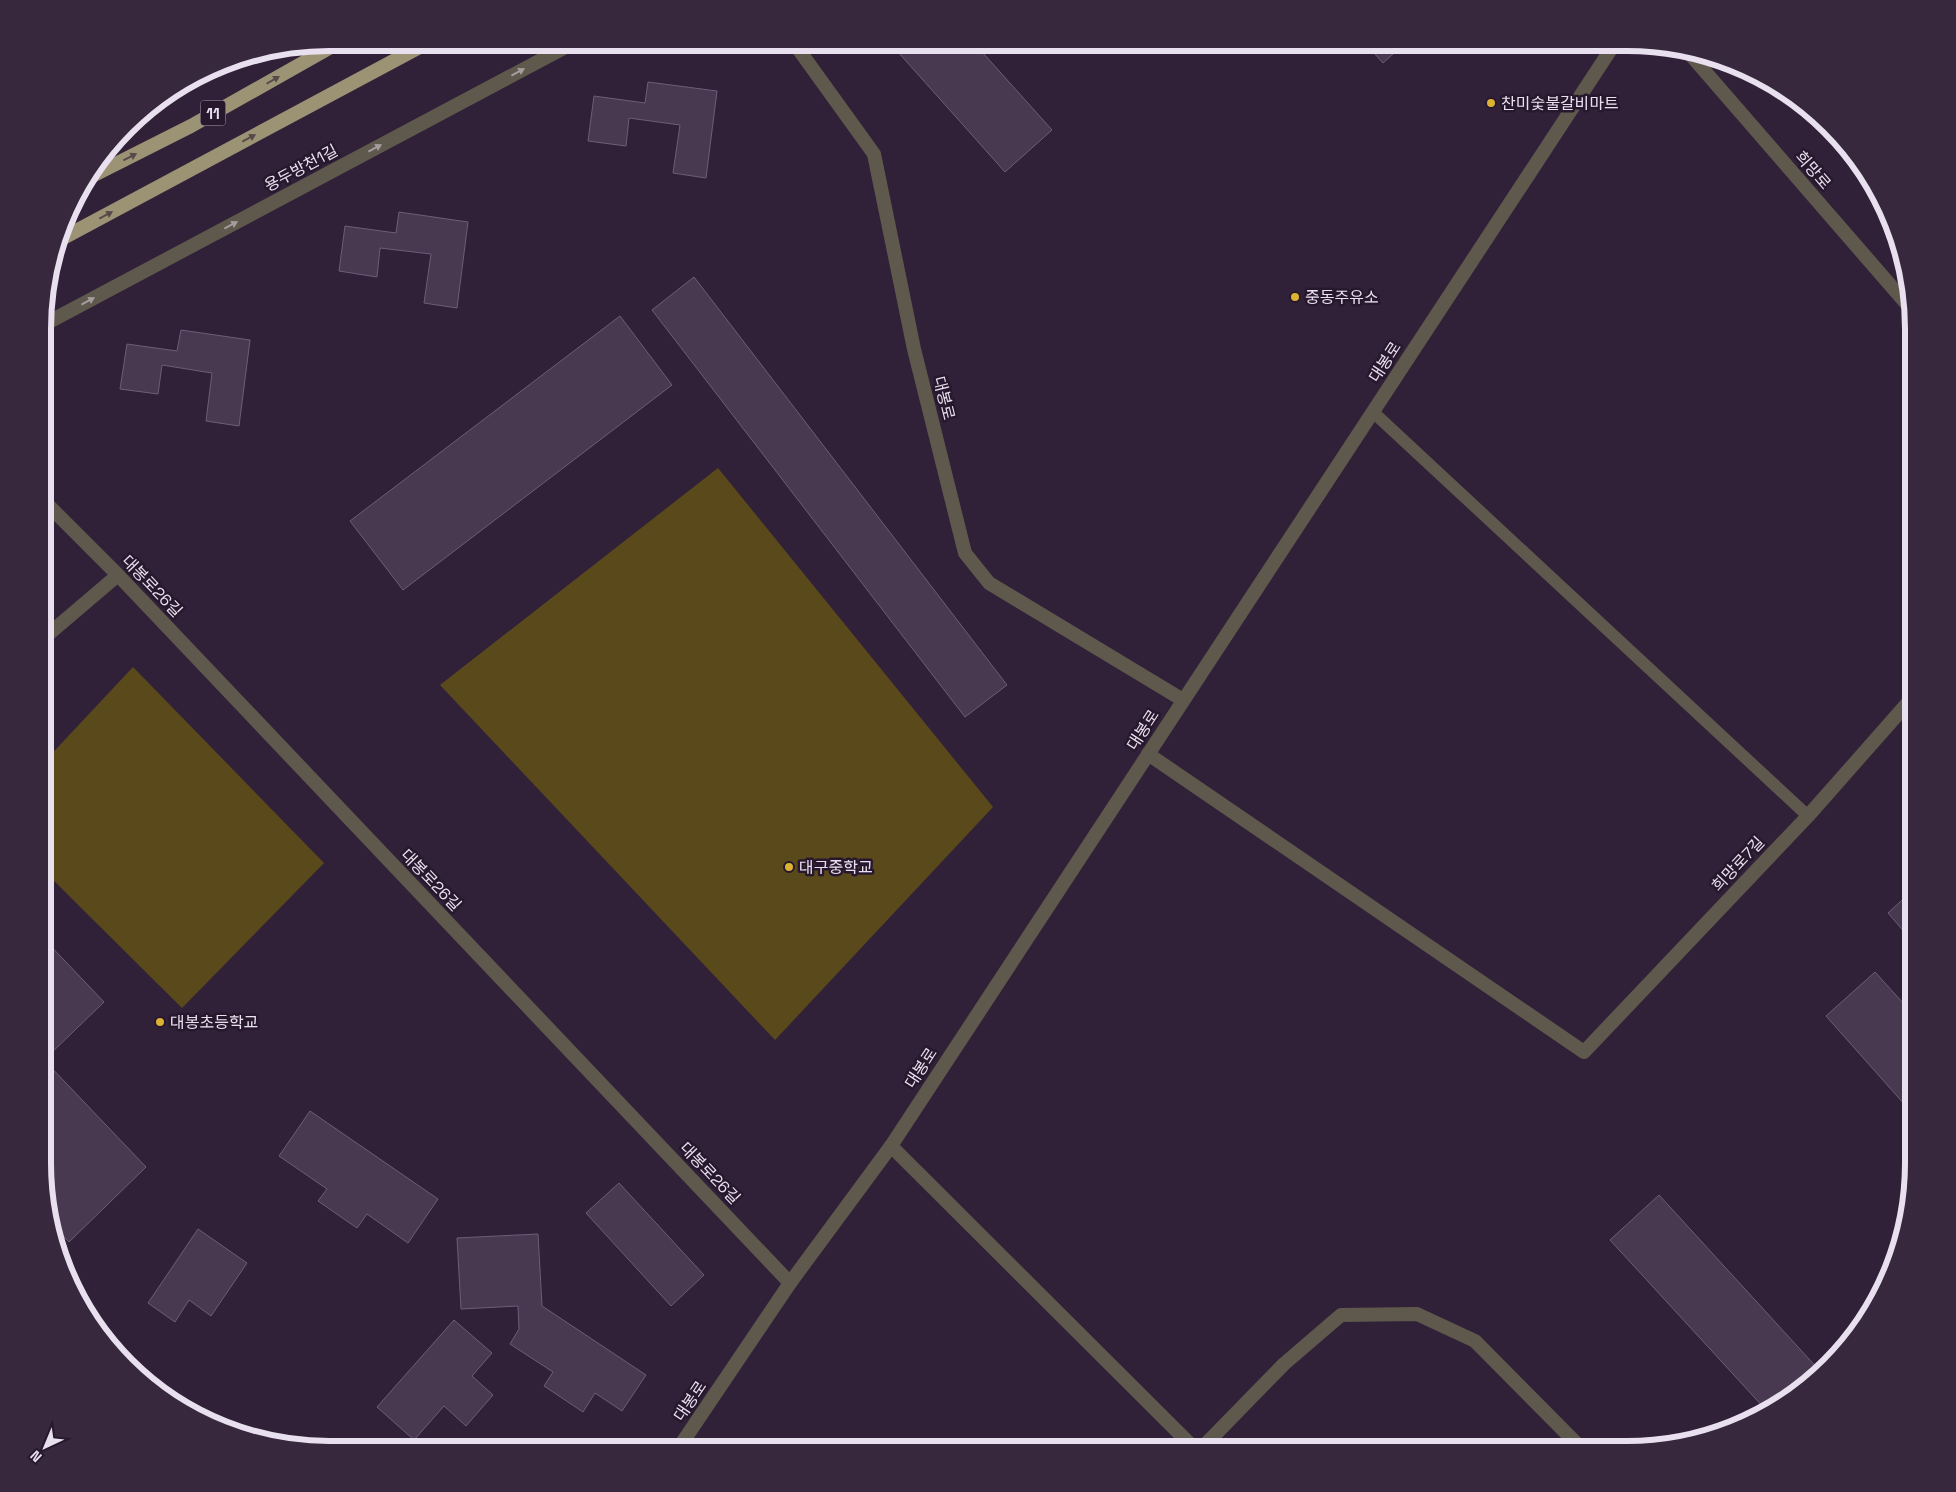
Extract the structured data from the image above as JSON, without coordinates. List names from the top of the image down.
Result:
{
  "streets": {
    "highway": ["11"],
    "street": [
      "용두방천1길",
      "희망로",
      "대봉로",
      "대봉로26길",
      "희망로7길"
    ]
  },
  "crossings": [
    ["대봉로", "대봉로26길"],
    ["대봉로", "희망로7길"]
  ],
  "one_way": ["용두방천1길"],
  "places": [
    "찬미숯불갈비마트",
    "중동주유소",
    "대구중학교",
    "대봉초등학교"
  ],
  "north": "bottom left"
}
